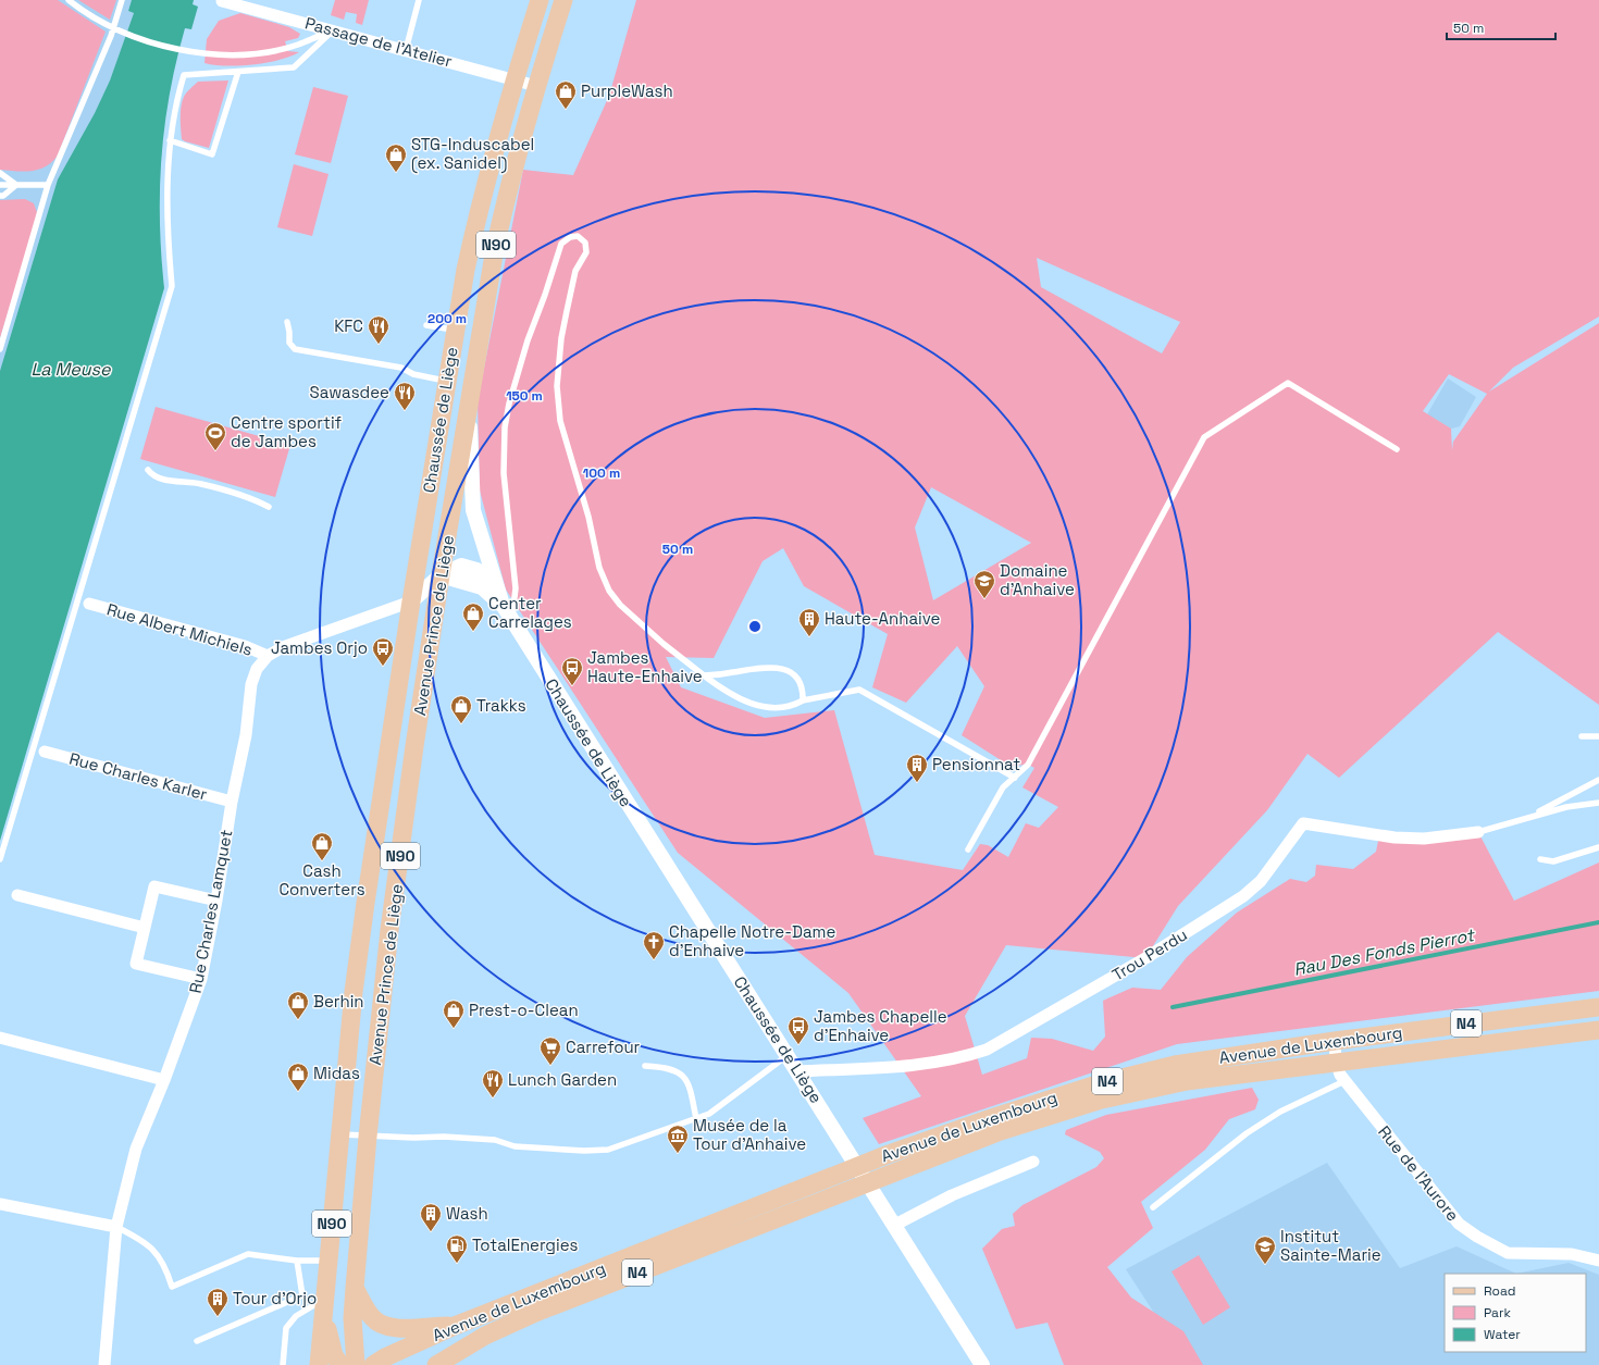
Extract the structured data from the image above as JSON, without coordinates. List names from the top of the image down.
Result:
{
  "streets": {
    "main road": [
      "N90",
      "Chaussée de Liège",
      "Avenue Prince de Liège",
      "N4",
      "Avenue de Luxembourg"
    ],
    "street": [
      "Passage de l'Atelier",
      "Rue Albert Michiels",
      "Rue Charles Karler",
      "Rue Charles Lamquet",
      "Trou Perdu",
      "Rue de l'Aurore"
    ]
  },
  "crossings": [
    ["Passage de l'Atelier", "Chaussée de Liège"],
    ["Chaussée de Liège", "Avenue Prince de Liège"],
    ["Chaussée de Liège", "Rue Charles Lamquet"],
    ["Chaussée de Liège", "Trou Perdu"],
    ["Avenue Prince de Liège", "Rue Charles Lamquet"],
    ["Rue Albert Michiels", "Rue Charles Lamquet"],
    ["Rue Charles Karler", "Rue Charles Lamquet"],
    ["Avenue de Luxembourg", "Rue de l'Aurore"]
  ],
  "water": ["La Meuse", "Rau Des Fonds Pierrot"],
  "places": {
    "shop": [
      "PurpleWash",
      "STG-Induscabel (ex. Sanidel)",
      "Center Carrelages",
      "Trakks",
      "Cash Converters",
      "Berhin",
      "Prest-o-Clean",
      "Midas"
    ],
    "restaurant": ["KFC", "Sawasdee", "Lunch Garden"],
    "sports": ["Centre sportif de Jambes"],
    "school or university": ["Domaine d'Anhaive", "Institut Sainte-Marie"],
    "building": [
      "Haute-Anhaive",
      "Pensionnat",
      "Wash",
      "Tour d'Orjo"
    ],
    "bus stop": ["Jambes Orjo", "Jambes Haute-Enhaive", "Jambes Chapelle d'Enhaive"],
    "church": ["Chapelle Notre-Dame d'Enhaive"],
    "supermarket": ["Carrefour"],
    "museum": ["Musée de la Tour d’Anhaive"],
    "fuel station": ["TotalEnergies"]
  },
  "legend": ["Road", "Park", "Water"],
  "scale_bar": "50 m",
  "rings": [
    "200 m",
    "150 m",
    "100 m",
    "50 m"
  ]
}
